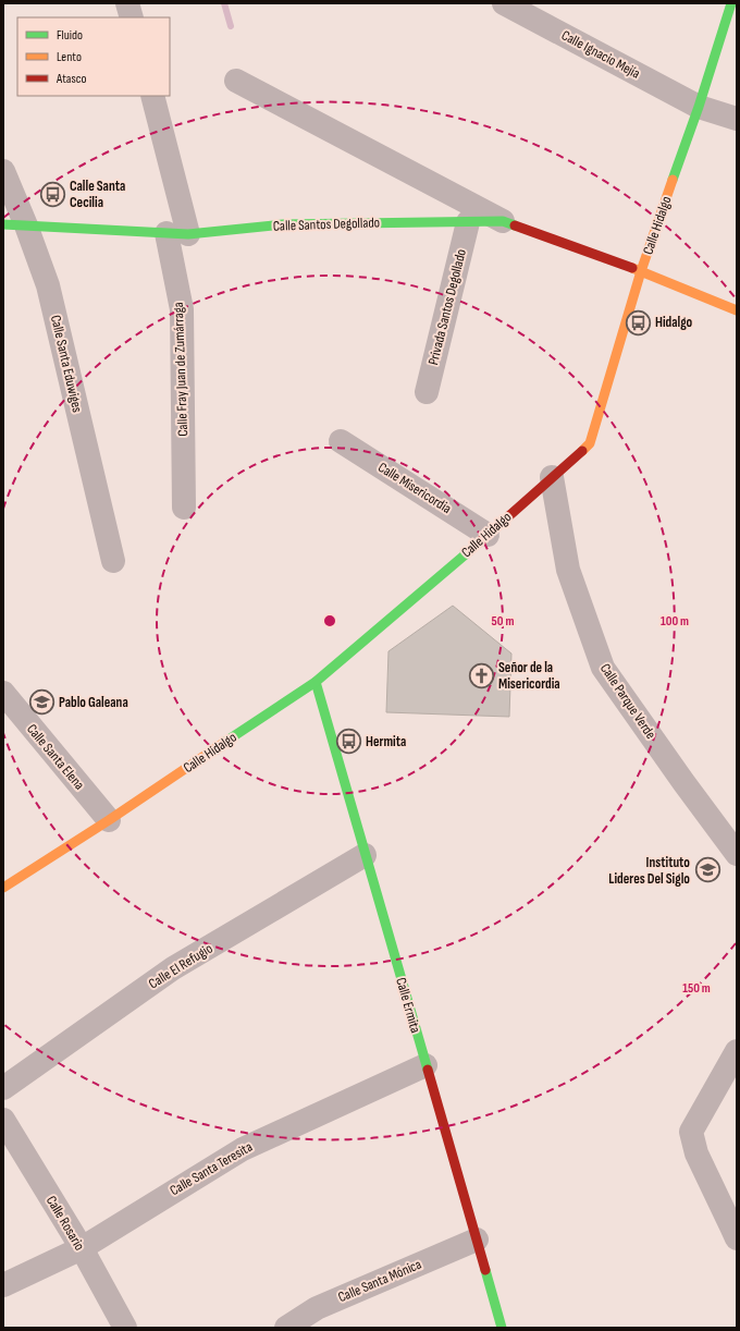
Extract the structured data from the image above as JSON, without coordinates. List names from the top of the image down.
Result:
{
  "streets": {
    "street": [
      "Calle Ignacio Mejía",
      "Calle Santos Degollado",
      "Calle Hidalgo",
      "Privada Santos Degollado",
      "Calle Santa Eduwiges",
      "Calle Fray Juan de Zumárraga",
      "Calle Misericordia",
      "Calle Parque Verde",
      "Calle Santa Elena",
      "Calle El Refugio",
      "Calle Ermita",
      "Calle Santa Teresita",
      "Calle Rosario",
      "Calle Santa Mónica"
    ]
  },
  "crossings": [
    ["Calle Ignacio Mejía", "Calle Hidalgo"],
    ["Calle Santos Degollado", "Calle Hidalgo"],
    ["Calle Santos Degollado", "Privada Santos Degollado"],
    ["Calle Santos Degollado", "Calle Santa Eduwiges"],
    ["Calle Santos Degollado", "Calle Fray Juan de Zumárraga"],
    ["Calle Hidalgo", "Calle Misericordia"],
    ["Calle Hidalgo", "Calle Parque Verde"],
    ["Calle Hidalgo", "Calle Santa Elena"],
    ["Calle Hidalgo", "Calle Ermita"],
    ["Calle El Refugio", "Calle Ermita"],
    ["Calle Ermita", "Calle Santa Teresita"],
    ["Calle Ermita", "Calle Santa Mónica"],
    ["Calle Santa Teresita", "Calle Rosario"]
  ],
  "places": {
    "bus stop": ["Calle Santa Cecilia", "Hidalgo", "Hermita"],
    "church": ["Señor de la Misericordia"],
    "school or university": ["Pablo Galeana", "Instituto Lideres Del Siglo"]
  },
  "legend": ["Fluido", "Lento", "Atasco"],
  "rings": ["50 m", "100 m", "150 m"]
}
